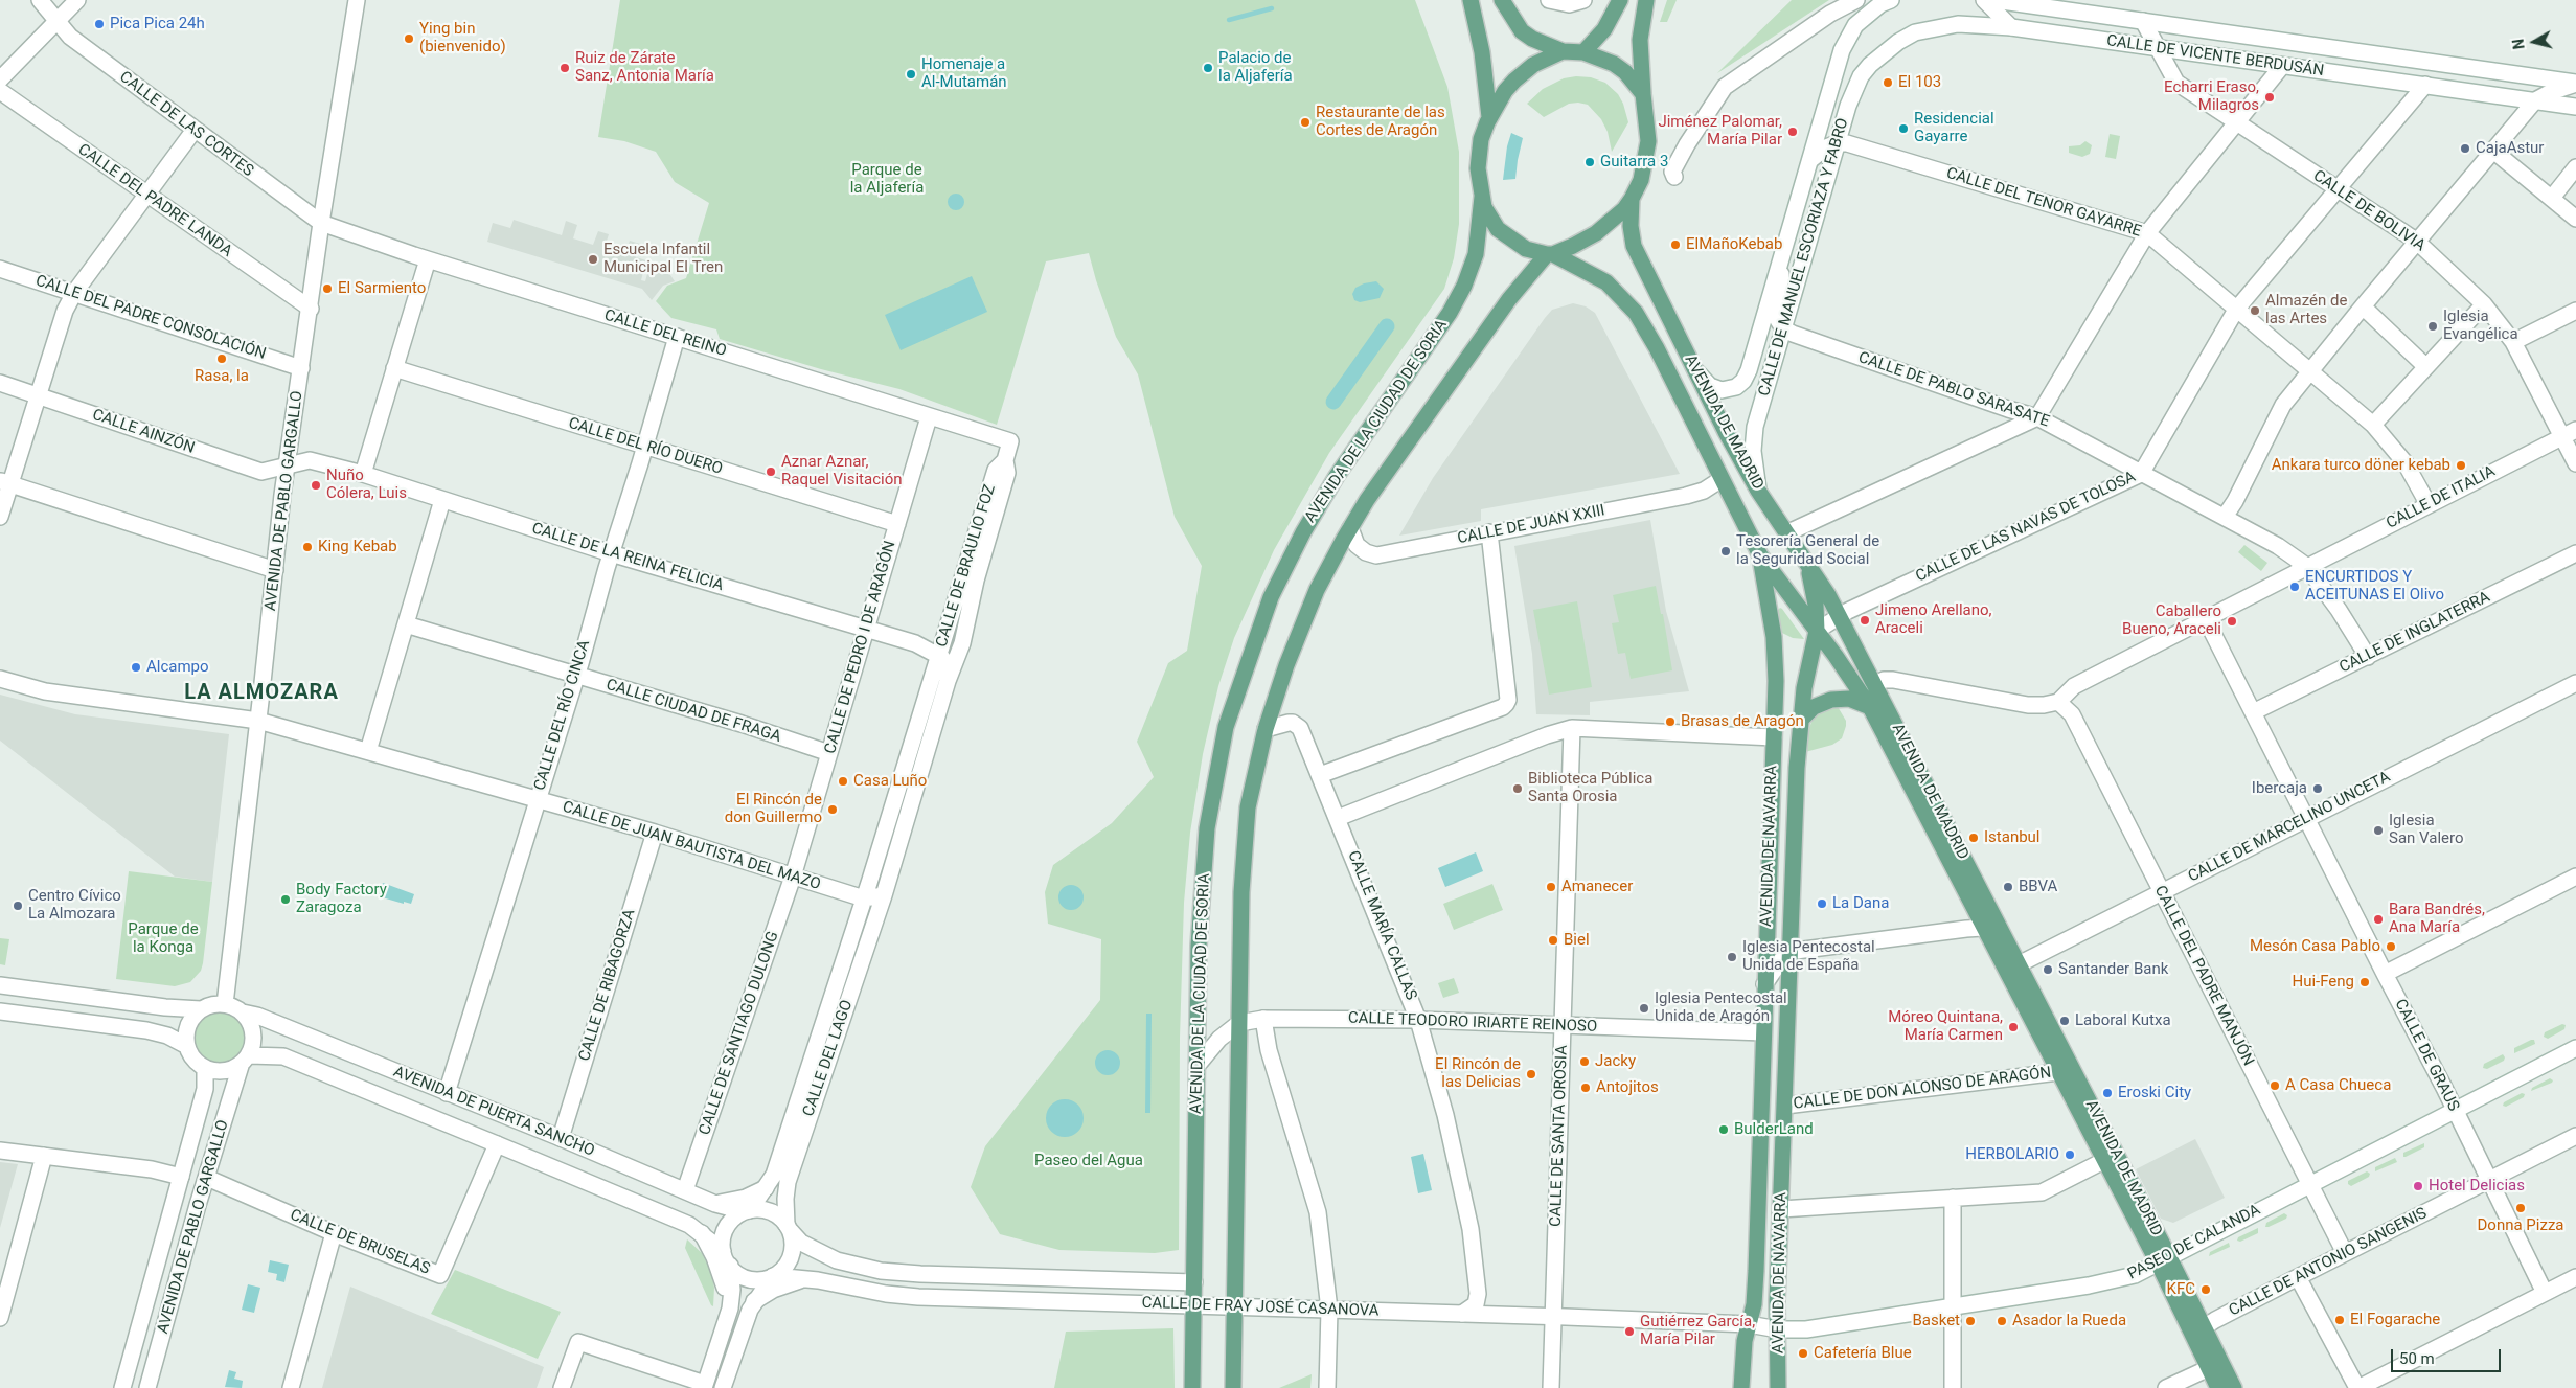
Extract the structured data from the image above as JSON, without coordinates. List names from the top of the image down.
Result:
{
  "streets": {
    "main road": ["AVENIDA DE LA CIUDAD DE SORIA", "AVENIDA DE MADRID", "AVENIDA DE NAVARRA"],
    "street": [
      "CALLE DE VICENTE BERDUSÁN",
      "CALLE DE LAS CORTES",
      "CALLE DEL PADRE LANDA",
      "CALLE DEL TENOR GAYARRE",
      "CALLE DE BOLIVIA",
      "CALLE DE MANUEL ESCORIAZA Y FABRO",
      "CALLE DEL PADRE CONSOLACIÓN",
      "CALLE DEL REINO",
      "CALLE DE PABLO SARASATE",
      "CALLE AINZÓN",
      "CALLE DEL RÍO DUERO",
      "CALLE DE ITALIA",
      "AVENIDA DE PABLO GARGALLO",
      "CALLE DE JUAN XXIII",
      "CALLE DE LAS NAVAS DE TOLOSA",
      "CALLE DE LA REINA FELICIA",
      "CALLE DE BRAULIO FOZ",
      "CALLE DE INGLATERRA",
      "CALLE DE PEDRO I DE ARAGÓN",
      "CALLE CIUDAD DE FRAGA",
      "CALLE DEL RÍO CINCA",
      "CALLE DE MARCELINO UNCETA",
      "CALLE DE JUAN BAUTISTA DEL MAZO",
      "CALLE MARÍA CALLAS",
      "CALLE DEL PADRE MANJÓN",
      "CALLE DE RIBAGORZA",
      "CALLE TEODORO IRIARTE REINOSO",
      "CALLE DE SANTIAGO DULONG",
      "CALLE DE GRAUS",
      "CALLE DEL LAGO",
      "CALLE DE DON ALONSO DE ARAGÓN",
      "AVENIDA DE PUERTA SANCHO",
      "CALLE DE SANTA OROSIA",
      "CALLE DE BRUSELAS",
      "PASEO DE CALANDA",
      "CALLE DE ANTONIO SANGENIS",
      "CALLE DE FRAY JOSÉ CASANOVA"
    ]
  },
  "crossings": [
    ["CALLE DE VICENTE BERDUSÁN", "CALLE DE BOLIVIA"],
    ["CALLE DE VICENTE BERDUSÁN", "CALLE DE MANUEL ESCORIAZA Y FABRO"],
    ["CALLE DE VICENTE BERDUSÁN", "CALLE DE LAS NAVAS DE TOLOSA"],
    ["CALLE DE LAS CORTES", "CALLE DEL REINO"],
    ["CALLE DE LAS CORTES", "AVENIDA DE PABLO GARGALLO"],
    ["CALLE DEL PADRE LANDA", "AVENIDA DE PABLO GARGALLO"],
    ["CALLE DEL TENOR GAYARRE", "CALLE DE MANUEL ESCORIAZA Y FABRO"],
    ["CALLE DEL TENOR GAYARRE", "CALLE DE ITALIA"],
    ["CALLE DEL TENOR GAYARRE", "CALLE DE LAS NAVAS DE TOLOSA"],
    ["CALLE DE BOLIVIA", "CALLE DE ITALIA"],
    ["CALLE DE BOLIVIA", "CALLE DE LAS NAVAS DE TOLOSA"],
    ["CALLE DE MANUEL ESCORIAZA Y FABRO", "CALLE DE PABLO SARASATE"],
    ["CALLE DE MANUEL ESCORIAZA Y FABRO", "AVENIDA DE MADRID"],
    ["CALLE DEL PADRE CONSOLACIÓN", "AVENIDA DE PABLO GARGALLO"],
    ["CALLE DEL REINO", "AVENIDA DE PABLO GARGALLO"],
    ["CALLE DEL REINO", "CALLE DE BRAULIO FOZ"],
    ["CALLE DEL REINO", "CALLE DE PEDRO I DE ARAGÓN"],
    ["CALLE DEL REINO", "CALLE DEL RÍO CINCA"],
    ["CALLE DE PABLO SARASATE", "CALLE DE ITALIA"],
    ["CALLE DE PABLO SARASATE", "CALLE DE LAS NAVAS DE TOLOSA"],
    ["CALLE DE PABLO SARASATE", "CALLE DE INGLATERRA"],
    ["AVENIDA DE LA CIUDAD DE SORIA", "AVENIDA DE MADRID"],
    ["AVENIDA DE LA CIUDAD DE SORIA", "CALLE TEODORO IRIARTE REINOSO"],
    ["AVENIDA DE LA CIUDAD DE SORIA", "CALLE DE FRAY JOSÉ CASANOVA"],
    ["AVENIDA DE MADRID", "CALLE DE JUAN XXIII"],
    ["AVENIDA DE MADRID", "CALLE DE LAS NAVAS DE TOLOSA"],
    ["AVENIDA DE MADRID", "CALLE DE MARCELINO UNCETA"],
    ["AVENIDA DE MADRID", "AVENIDA DE NAVARRA"],
    ["AVENIDA DE MADRID", "CALLE DE DON ALONSO DE ARAGÓN"],
    ["AVENIDA DE MADRID", "PASEO DE CALANDA"],
    ["AVENIDA DE MADRID", "CALLE DE ANTONIO SANGENIS"],
    ["CALLE AINZÓN", "AVENIDA DE PABLO GARGALLO"],
    ["CALLE AINZÓN", "CALLE DE LA REINA FELICIA"],
    ["CALLE DEL RÍO DUERO", "CALLE DE PEDRO I DE ARAGÓN"],
    ["CALLE DEL RÍO DUERO", "CALLE DEL RÍO CINCA"],
    ["CALLE DE ITALIA", "CALLE DEL PADRE MANJÓN"],
    ["CALLE DE ITALIA", "CALLE DE GRAUS"],
    ["AVENIDA DE PABLO GARGALLO", "CALLE DE LA REINA FELICIA"],
    ["AVENIDA DE PABLO GARGALLO", "CALLE DE JUAN BAUTISTA DEL MAZO"],
    ["AVENIDA DE PABLO GARGALLO", "AVENIDA DE PUERTA SANCHO"],
    ["AVENIDA DE PABLO GARGALLO", "CALLE DE BRUSELAS"],
    ["CALLE DE LAS NAVAS DE TOLOSA", "AVENIDA DE NAVARRA"],
    ["CALLE DE LA REINA FELICIA", "CALLE DE BRAULIO FOZ"],
    ["CALLE DE LA REINA FELICIA", "CALLE DE PEDRO I DE ARAGÓN"],
    ["CALLE DE LA REINA FELICIA", "CALLE DEL RÍO CINCA"],
    ["CALLE DE BRAULIO FOZ", "CALLE DE JUAN BAUTISTA DEL MAZO"],
    ["CALLE DE BRAULIO FOZ", "CALLE DEL LAGO"],
    ["CALLE DE INGLATERRA", "CALLE DE GRAUS"],
    ["CALLE DE PEDRO I DE ARAGÓN", "CALLE CIUDAD DE FRAGA"],
    ["CALLE DE PEDRO I DE ARAGÓN", "CALLE DE JUAN BAUTISTA DEL MAZO"],
    ["CALLE DE PEDRO I DE ARAGÓN", "CALLE DE SANTIAGO DULONG"],
    ["CALLE CIUDAD DE FRAGA", "CALLE DEL RÍO CINCA"],
    ["CALLE DEL RÍO CINCA", "CALLE DE JUAN BAUTISTA DEL MAZO"],
    ["CALLE DEL RÍO CINCA", "AVENIDA DE PUERTA SANCHO"],
    ["CALLE DE MARCELINO UNCETA", "CALLE DEL PADRE MANJÓN"],
    ["CALLE DE MARCELINO UNCETA", "CALLE DE GRAUS"],
    ["CALLE DE JUAN BAUTISTA DEL MAZO", "CALLE DE RIBAGORZA"],
    ["CALLE DE JUAN BAUTISTA DEL MAZO", "CALLE DE SANTIAGO DULONG"],
    ["CALLE DE JUAN BAUTISTA DEL MAZO", "CALLE DEL LAGO"],
    ["AVENIDA DE NAVARRA", "CALLE TEODORO IRIARTE REINOSO"],
    ["AVENIDA DE NAVARRA", "CALLE DE DON ALONSO DE ARAGÓN"],
    ["AVENIDA DE NAVARRA", "PASEO DE CALANDA"],
    ["AVENIDA DE NAVARRA", "CALLE DE FRAY JOSÉ CASANOVA"],
    ["CALLE MARÍA CALLAS", "CALLE TEODORO IRIARTE REINOSO"],
    ["CALLE MARÍA CALLAS", "CALLE DE FRAY JOSÉ CASANOVA"],
    ["CALLE DEL PADRE MANJÓN", "PASEO DE CALANDA"],
    ["CALLE DEL PADRE MANJÓN", "CALLE DE ANTONIO SANGENIS"],
    ["CALLE DE RIBAGORZA", "AVENIDA DE PUERTA SANCHO"],
    ["CALLE TEODORO IRIARTE REINOSO", "CALLE DE SANTA OROSIA"],
    ["CALLE DE SANTIAGO DULONG", "AVENIDA DE PUERTA SANCHO"],
    ["CALLE DE GRAUS", "PASEO DE CALANDA"],
    ["CALLE DE GRAUS", "CALLE DE ANTONIO SANGENIS"],
    ["CALLE DEL LAGO", "AVENIDA DE PUERTA SANCHO"],
    ["CALLE DEL LAGO", "CALLE DE FRAY JOSÉ CASANOVA"],
    ["AVENIDA DE PUERTA SANCHO", "CALLE DE BRUSELAS"],
    ["AVENIDA DE PUERTA SANCHO", "CALLE DE FRAY JOSÉ CASANOVA"],
    ["CALLE DE SANTA OROSIA", "CALLE DE FRAY JOSÉ CASANOVA"],
    ["PASEO DE CALANDA", "CALLE DE FRAY JOSÉ CASANOVA"]
  ],
  "districts": ["LA ALMOZARA"],
  "parks": ["Parque de la Aljafería", "Parque de la Konga", "Paseo del Agua"],
  "places": [
    "Pica Pica 24h",
    "Ying bin (bienvenido)",
    "Ruiz de Zárate Sanz, Antonia María",
    "Palacio de la Aljafería",
    "Homenaje a Al-Mutamán",
    "El 103",
    "Echarri Eraso, Milagros",
    "Restaurante de las Cortes de Aragón",
    "Residencial Gayarre",
    "Jiménez Palomar, María Pilar",
    "CajaAstur",
    "Guitarra 3",
    "ElMañoKebab",
    "Escuela Infantil Municipal El Tren",
    "El Sarmiento",
    "Almazén de las Artes",
    "Iglesia Evangélica",
    "Rasa, la",
    "Ankara turco döner kebab",
    "Aznar Aznar, Raquel Visitación",
    "Nuño Cólera, Luis",
    "King Kebab",
    "Tesorería General de la Seguridad Social",
    "ENCURTIDOS Y ACEITUNAS El Olivo",
    "Jimeno Arellano, Araceli",
    "Caballero Bueno, Araceli",
    "Alcampo",
    "Brasas de Aragón",
    "Casa Luño",
    "Biblioteca Pública Santa Orosia",
    "Ibercaja",
    "El Rincón de don Guillermo",
    "Iglesia San Valero",
    "Istanbul",
    "Amanecer",
    "BBVA",
    "Body Factory Zaragoza",
    "La Dana",
    "Centro Cívico La Almozara",
    "Bara Bandrés, Ana María",
    "Biel",
    "Mesón Casa Pablo",
    "Iglesia Pentecostal Unida de España",
    "Santander Bank",
    "Hui-Feng",
    "Iglesia Pentecostal Unida de Aragón",
    "Laboral Kutxa",
    "Móreo Quintana, María Carmen",
    "Jacky",
    "El Rincón de las Delicias",
    "A Casa Chueca",
    "Antojitos",
    "Eroski City",
    "BulderLand",
    "HERBOLARIO",
    "Hotel Delicias",
    "Donna Pizza",
    "KFC",
    "El Fogarache",
    "Basket",
    "Asador la Rueda",
    "Gutiérrez García, María Pilar",
    "Cafetería Blue"
  ],
  "scale_bar": "50 m",
  "north": "left"
}
